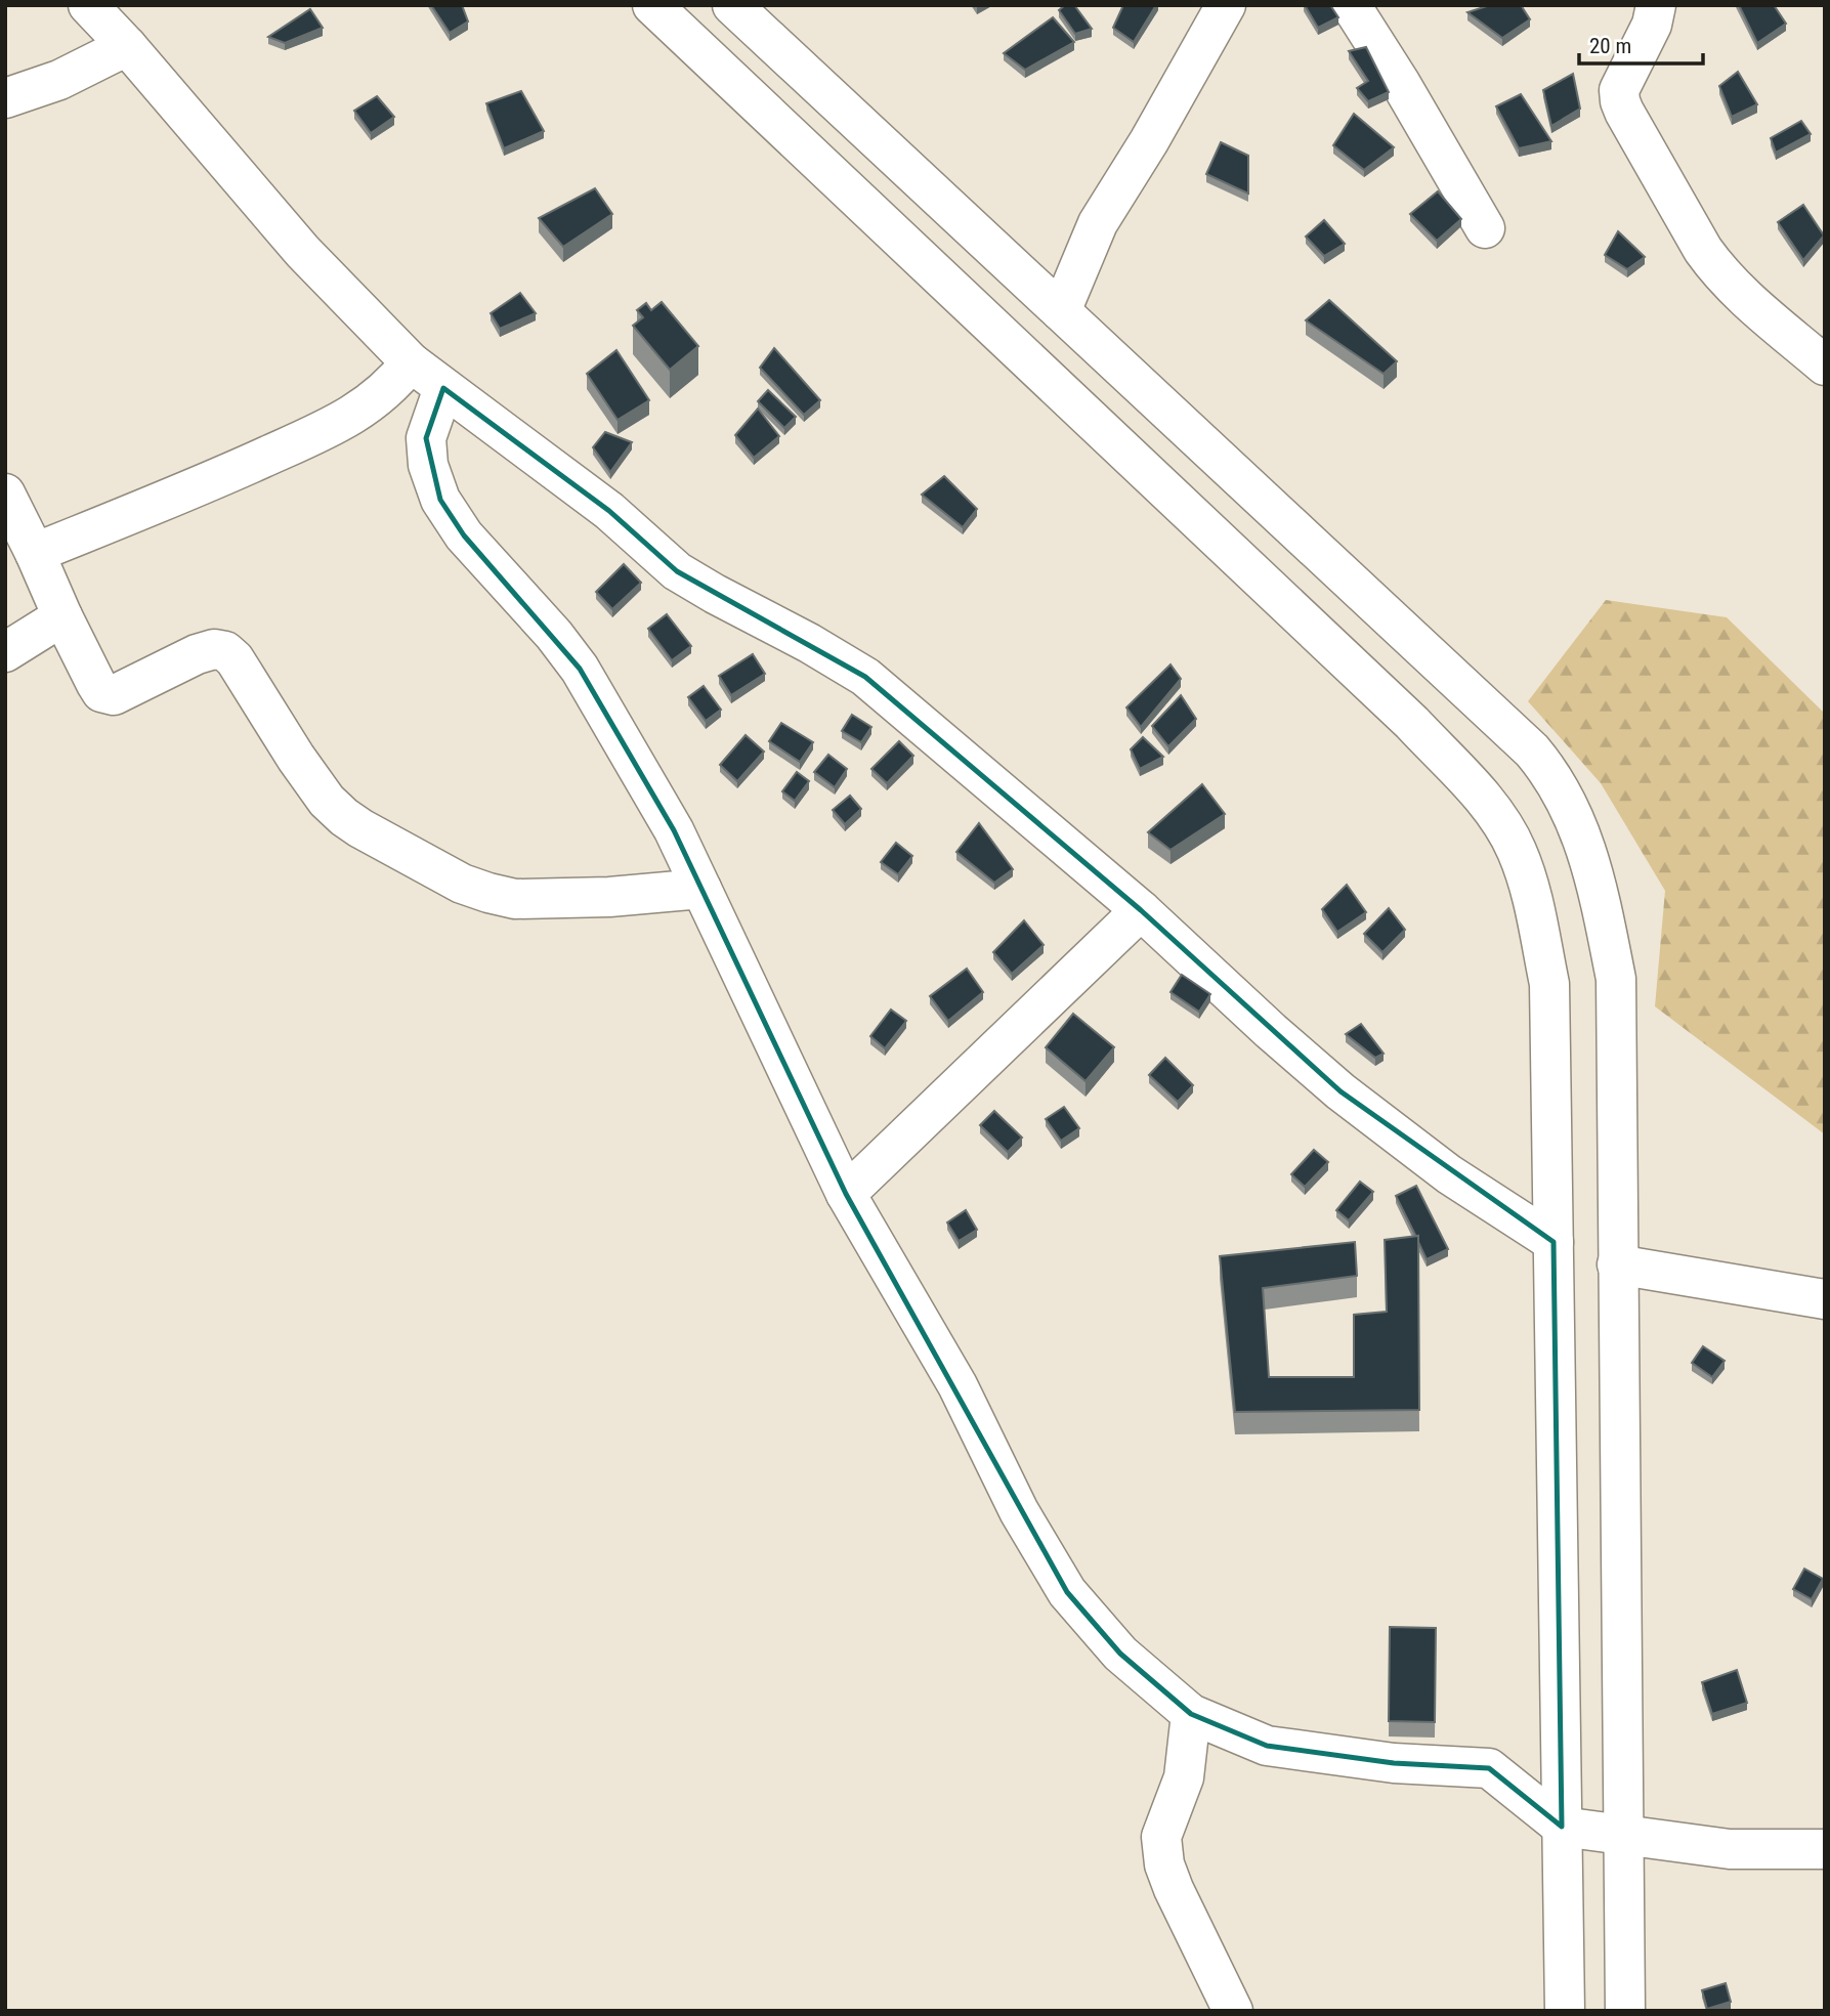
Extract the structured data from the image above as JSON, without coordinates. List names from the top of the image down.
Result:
{
  "scale_bar": "20 m"
}
